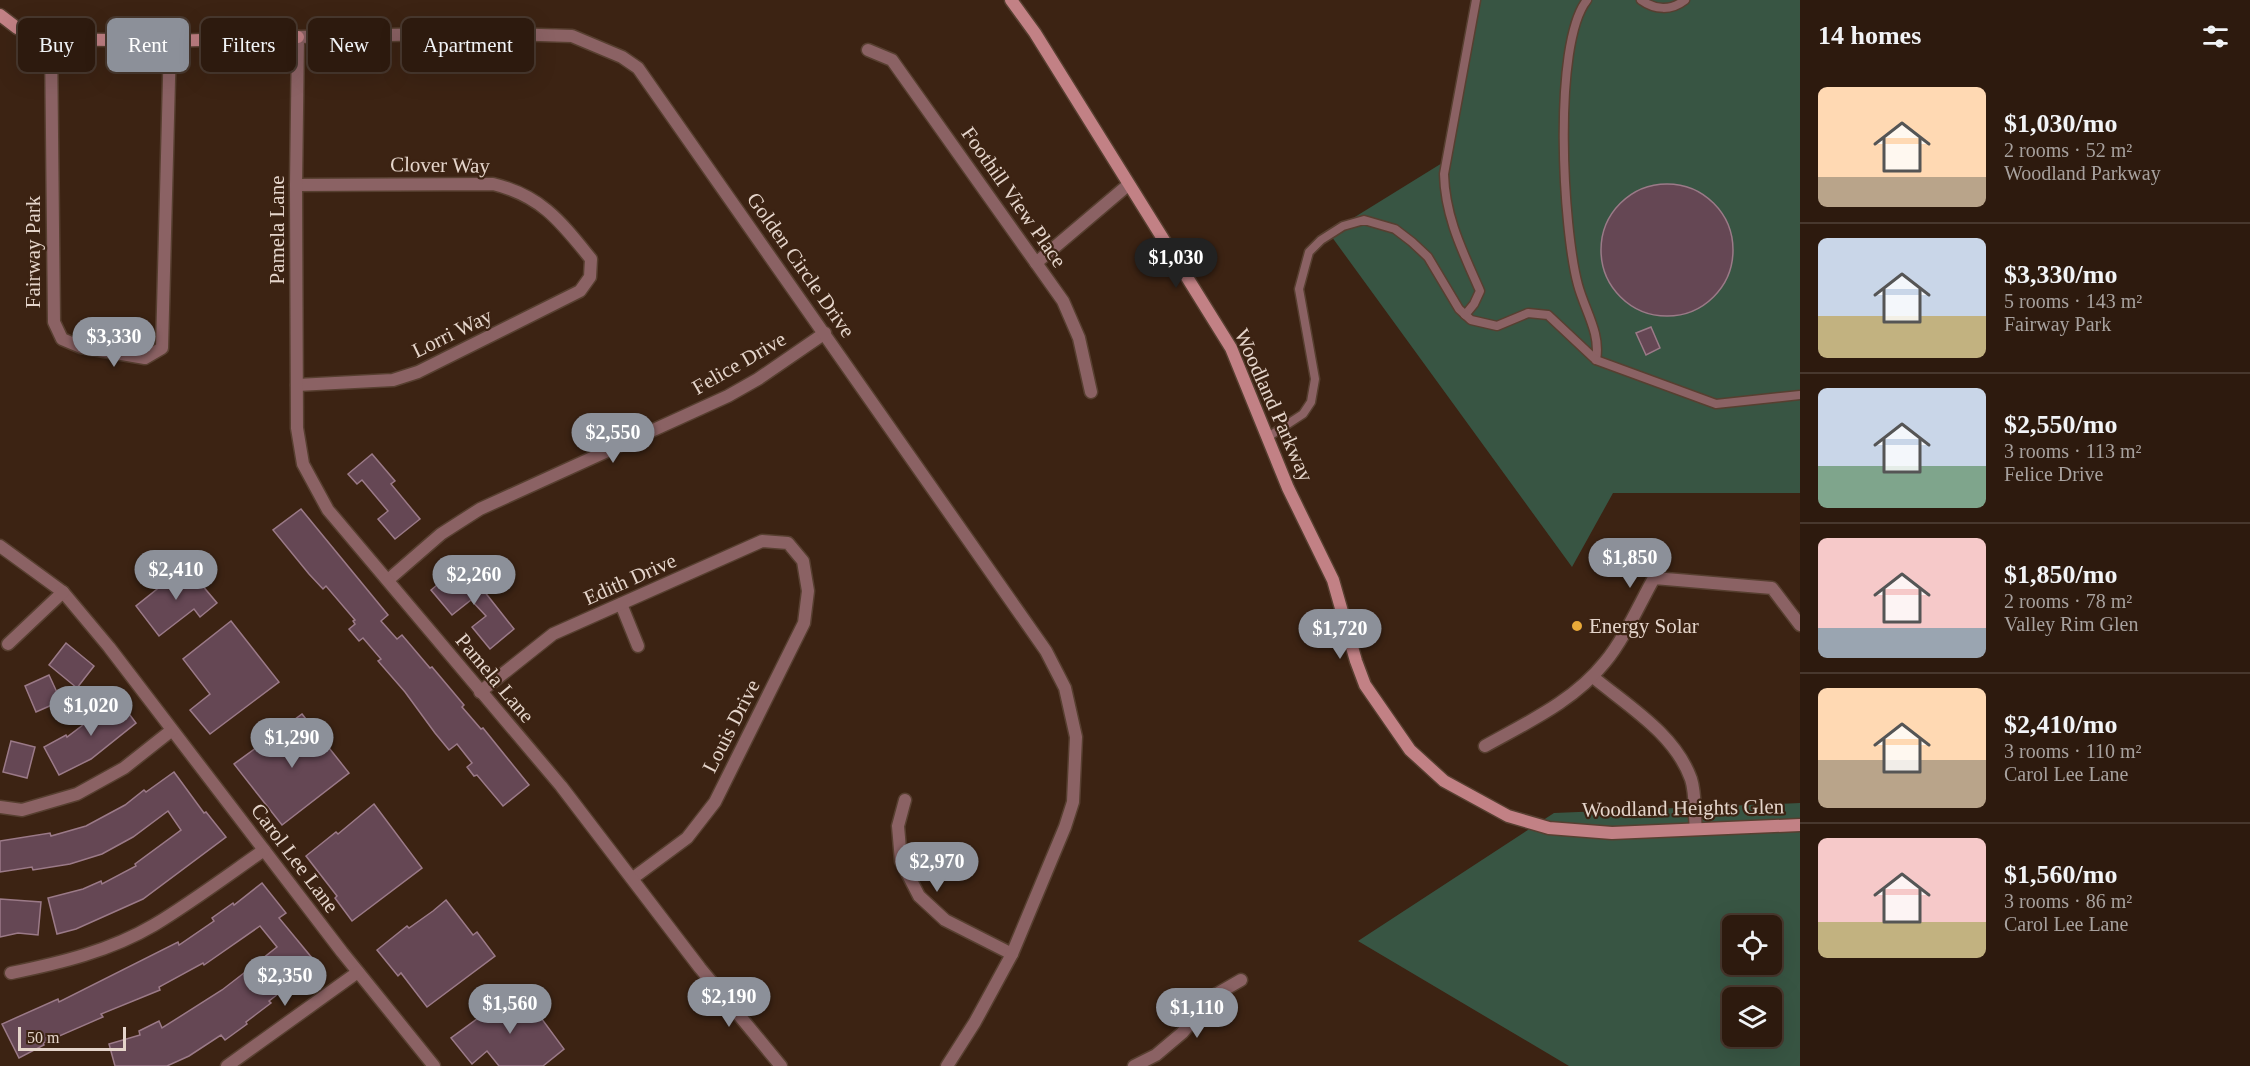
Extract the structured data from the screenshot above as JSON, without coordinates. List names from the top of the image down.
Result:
{
  "streets": {
    "street": [
      "Clover Way",
      "Foothill View Place",
      "Pamela Lane",
      "Fairway Park",
      "Golden Circle Drive",
      "Lorri Way",
      "Felice Drive",
      "Woodland Parkway",
      "Edith Drive",
      "Louis Drive",
      "Woodland Heights Glen",
      "Carol Lee Lane"
    ]
  },
  "crossings": [
    ["Clover Way", "Pamela Lane"],
    ["Clover Way", "Lorri Way"],
    ["Pamela Lane", "Golden Circle Drive"],
    ["Pamela Lane", "Lorri Way"],
    ["Pamela Lane", "Felice Drive"],
    ["Pamela Lane", "Edith Drive"],
    ["Pamela Lane", "Louis Drive"],
    ["Golden Circle Drive", "Felice Drive"],
    ["Woodland Parkway", "Woodland Heights Glen"],
    ["Edith Drive", "Louis Drive"]
  ],
  "places": ["Energy Solar"],
  "scale_bar": "50 m",
  "page": {
    "heading": "14 homes",
    "chip": [
      "Buy",
      "Rent",
      "Filters",
      "New",
      "Apartment"
    ],
    "list": [
      {
        "name": "$1,030/mo",
        "note": "2 rooms · 52 m² · Woodland Parkway"
      },
      {
        "name": "$3,330/mo",
        "note": "5 rooms · 143 m² · Fairway Park"
      },
      {
        "name": "$2,550/mo",
        "note": "3 rooms · 113 m² · Felice Drive"
      },
      {
        "name": "$1,850/mo",
        "note": "2 rooms · 78 m² · Valley Rim Glen"
      },
      {
        "name": "$2,410/mo",
        "note": "3 rooms · 110 m² · Carol Lee Lane"
      },
      {
        "name": "$1,560/mo",
        "note": "3 rooms · 86 m² · Carol Lee Lane"
      }
    ],
    "price": [
      "$1,030",
      "$3,330",
      "$2,550",
      "$1,850",
      "$2,410",
      "$2,260",
      "$1,720",
      "$1,020",
      "$1,290",
      "$2,970",
      "$2,350",
      "$2,190",
      "$1,560",
      "$1,110"
    ],
    "scale": "50 m"
  }
}
